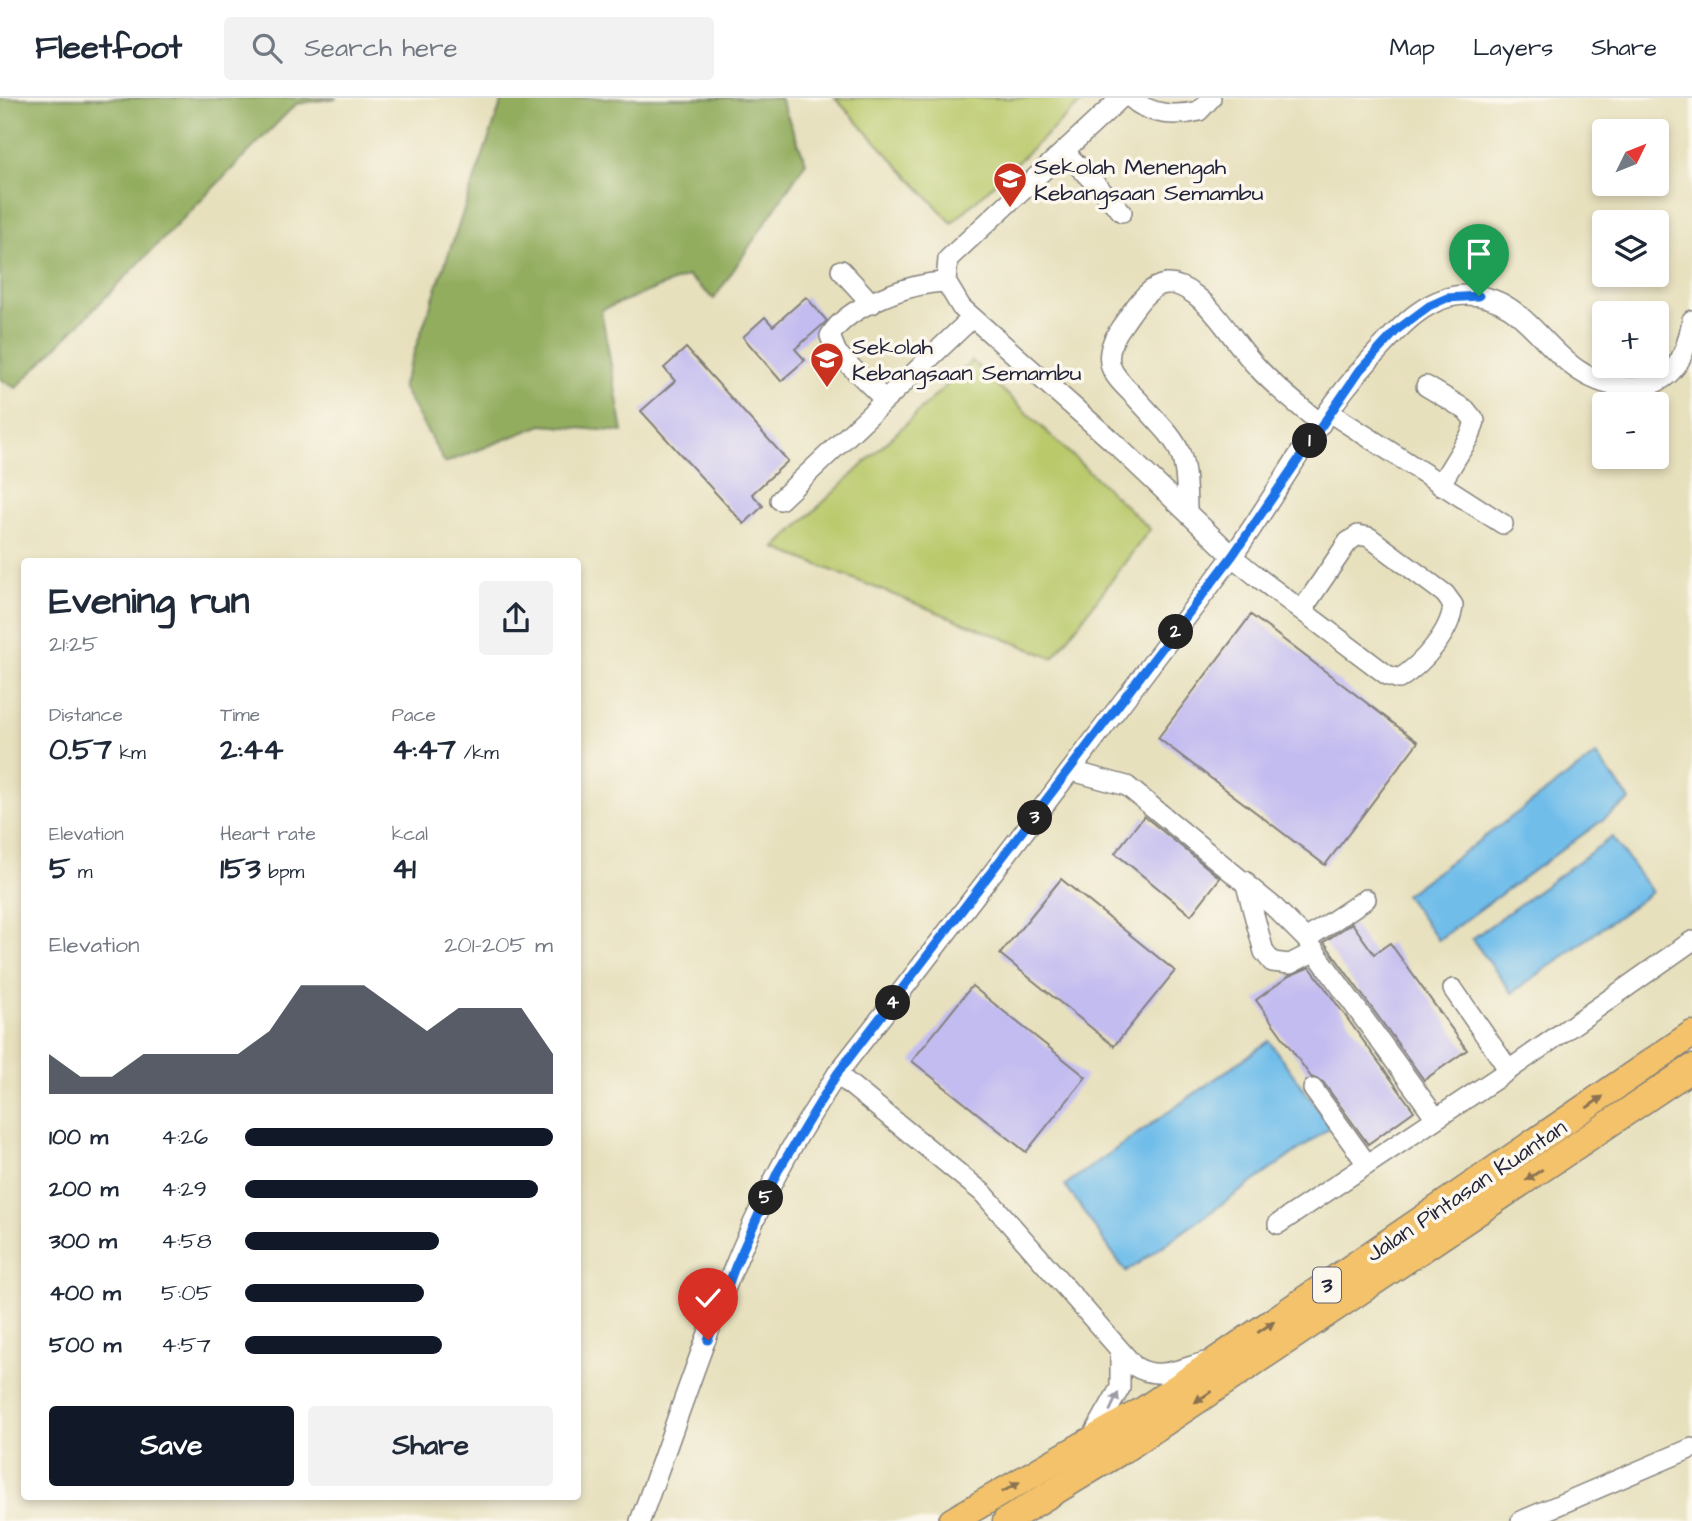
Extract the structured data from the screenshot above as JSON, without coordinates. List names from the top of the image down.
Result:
{
  "streets": {
    "highway": ["Jalan Pintasan Kuantan", "3"]
  },
  "places": {
    "school or university": ["Sekolah Menengah Kebangsaan Semambu", "Sekolah Kebangsaan Semambu"]
  },
  "north": "top right",
  "page": {
    "header": "Fleetfoot",
    "search": "Search here",
    "nav": ["Map", "Layers", "Share"],
    "map_buttons": ["+", "−"],
    "pins": [
      "1",
      "2",
      "3",
      "4",
      "5"
    ],
    "heading": ["Evening run", "21:25"],
    "stats": [
      ["Distance", "0.57 km"],
      ["Time", "2:44"],
      ["Pace", "4:47 /km"],
      ["Elevation", "5 m"],
      ["Heart rate", "153 bpm"],
      ["kcal", "41"]
    ],
    "chart": ["Elevation", "201–205 m"],
    "list": [
      {
        "name": "100 m",
        "note": "4:26"
      },
      {
        "name": "200 m",
        "note": "4:29"
      },
      {
        "name": "300 m",
        "note": "4:58"
      },
      {
        "name": "400 m",
        "note": "5:05"
      },
      {
        "name": "500 m",
        "note": "4:57"
      }
    ],
    "buttons": ["Save", "Share"]
  }
}
